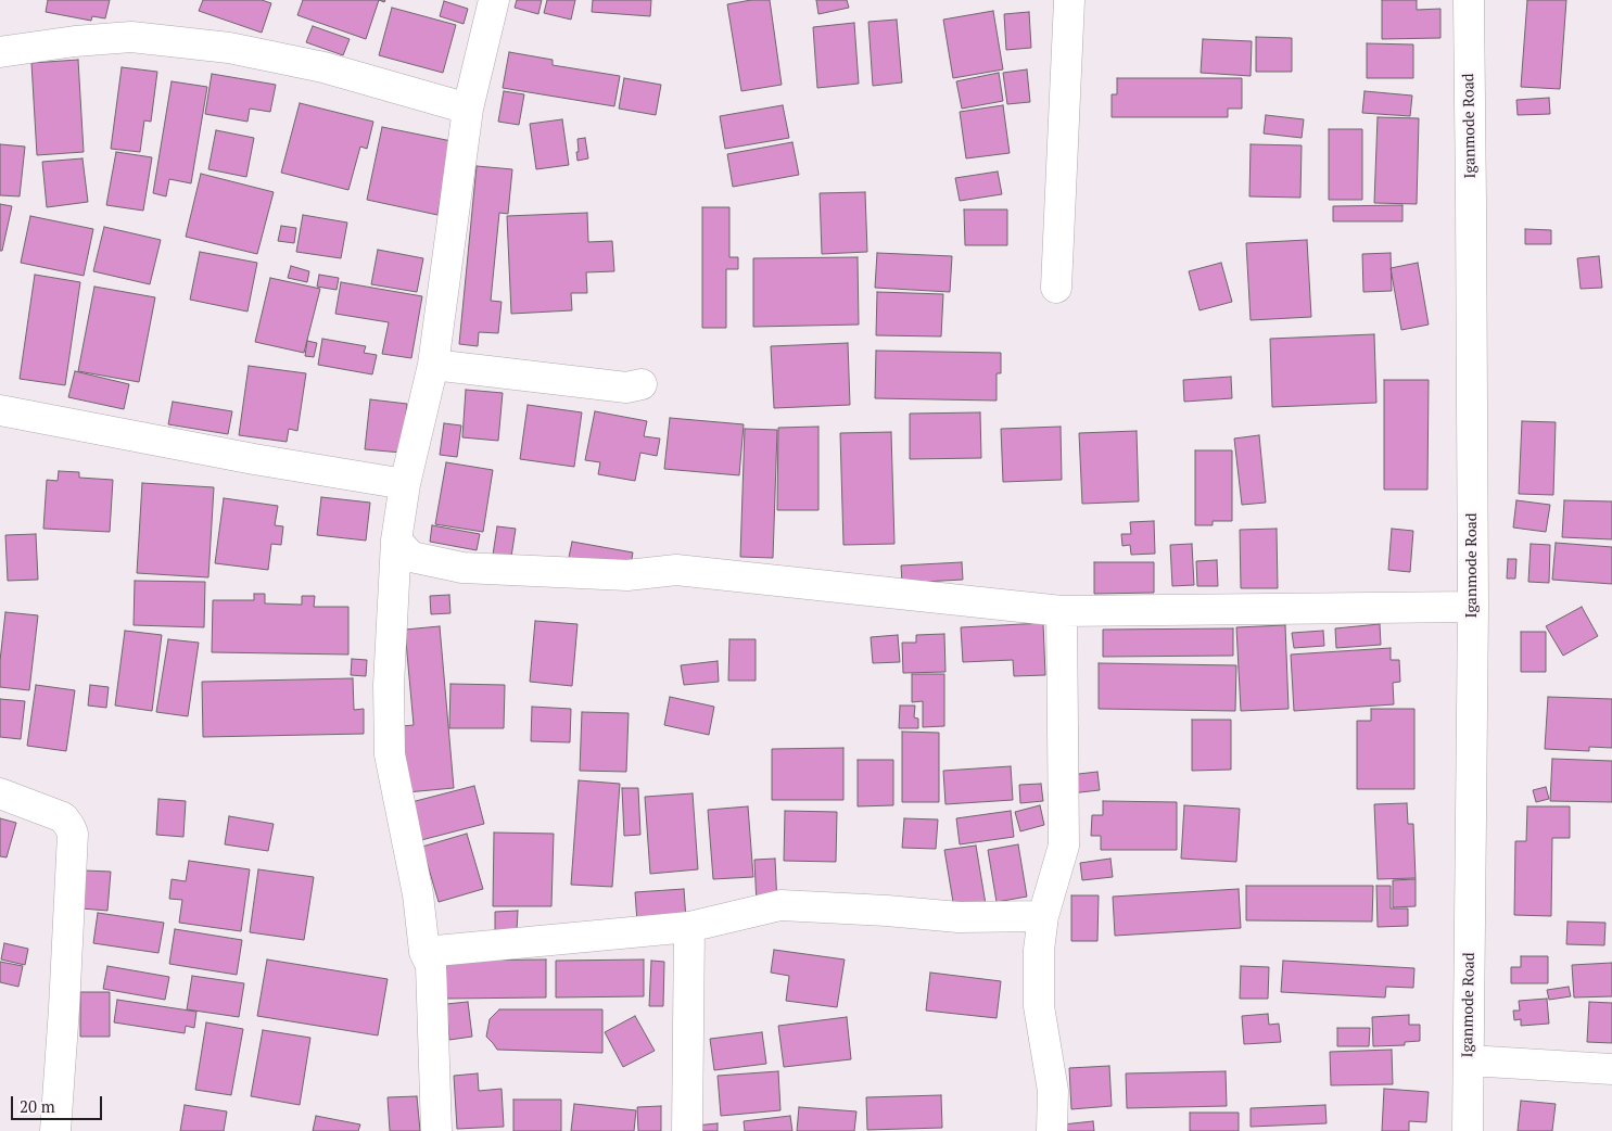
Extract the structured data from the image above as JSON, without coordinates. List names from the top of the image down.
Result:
{
  "streets": {
    "street": ["Iganmode Road"]
  },
  "scale_bar": "20 m"
}
